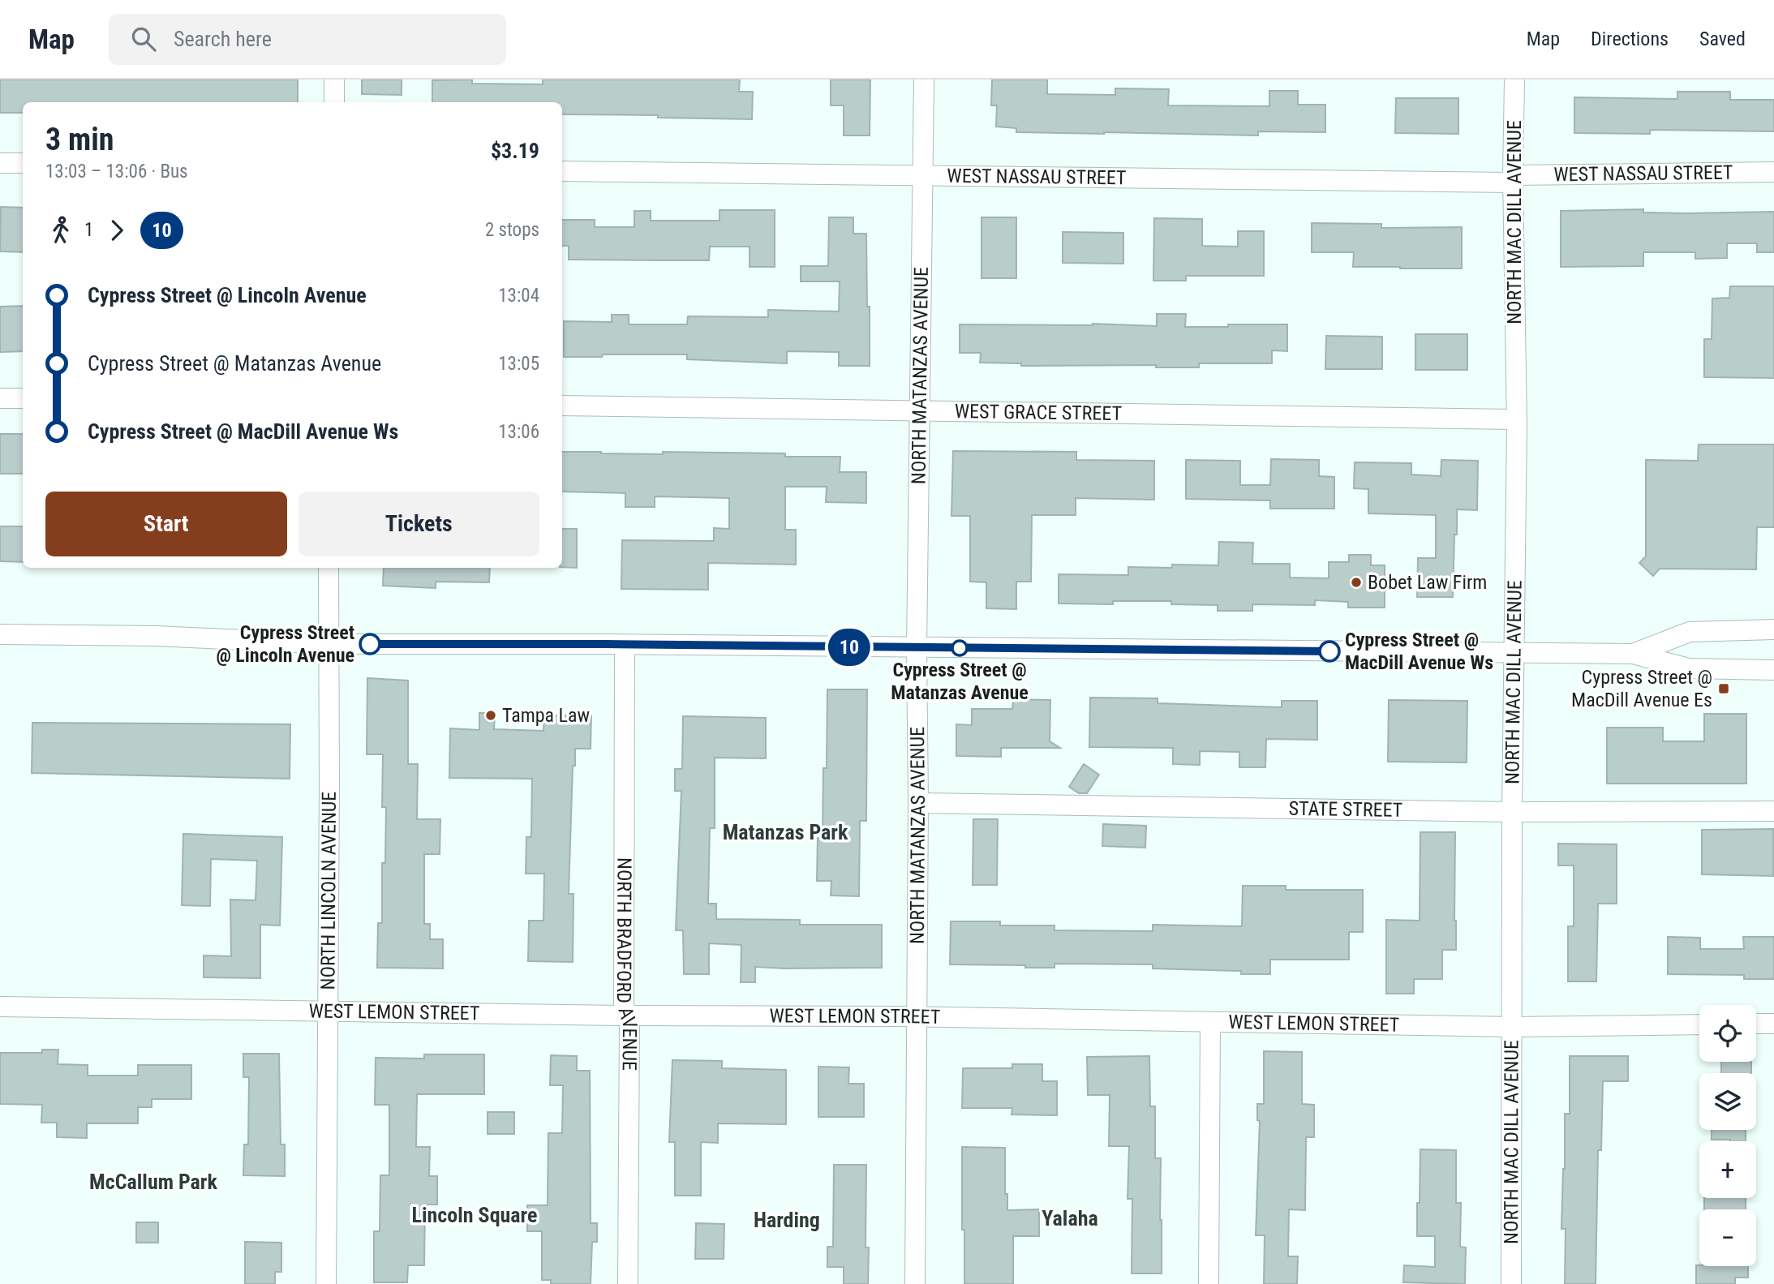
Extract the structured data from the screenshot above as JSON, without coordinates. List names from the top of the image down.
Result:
{
  "streets": {
    "street": [
      "WEST NASSAU STREET",
      "NORTH MAC DILL AVENUE",
      "NORTH MATANZAS AVENUE",
      "WEST GRACE STREET",
      "STATE STREET",
      "NORTH LINCOLN AVENUE",
      "NORTH BRADFORD AVENUE",
      "WEST LEMON STREET"
    ]
  },
  "crossings": [
    ["WEST NASSAU STREET", "NORTH MAC DILL AVENUE"],
    ["WEST NASSAU STREET", "NORTH MATANZAS AVENUE"],
    ["NORTH MAC DILL AVENUE", "WEST GRACE STREET"],
    ["NORTH MAC DILL AVENUE", "STATE STREET"],
    ["NORTH MAC DILL AVENUE", "WEST LEMON STREET"],
    ["NORTH MATANZAS AVENUE", "WEST GRACE STREET"],
    ["NORTH MATANZAS AVENUE", "STATE STREET"],
    ["NORTH MATANZAS AVENUE", "WEST LEMON STREET"],
    ["NORTH LINCOLN AVENUE", "WEST LEMON STREET"],
    ["NORTH BRADFORD AVENUE", "WEST LEMON STREET"]
  ],
  "districts": [
    "Matanzas Park",
    "McCallum Park",
    "Lincoln Square",
    "Yalaha",
    "Harding"
  ],
  "places": {
    "other": [
      "Bobet Law Firm",
      "Cypress Street @ Lincoln Avenue",
      "Cypress Street @ Matanzas Avenue",
      "Cypress Street @ MacDill Avenue Ws",
      "Tampa Law"
    ],
    "transit": ["Cypress Street @ MacDill Avenue Es"]
  },
  "lines": ["bus line 10"],
  "page": {
    "header": "Map",
    "search": "Search here",
    "nav": ["Map", "Directions", "Saved"],
    "on_map": "10",
    "heading": ["3 min", "13:03 – 13:06 · Bus", "$3.19"],
    "legs": ["1", "10", "2 stops"],
    "list": [
      {
        "name": "Cypress Street @ Lincoln Avenue",
        "value": "13:04"
      },
      {
        "name": "Cypress Street @ Matanzas Avenue",
        "value": "13:05"
      },
      {
        "name": "Cypress Street @ MacDill Avenue Ws",
        "value": "13:06"
      }
    ],
    "buttons": ["Start", "Tickets"],
    "map_buttons": ["+", "−"]
  }
}
